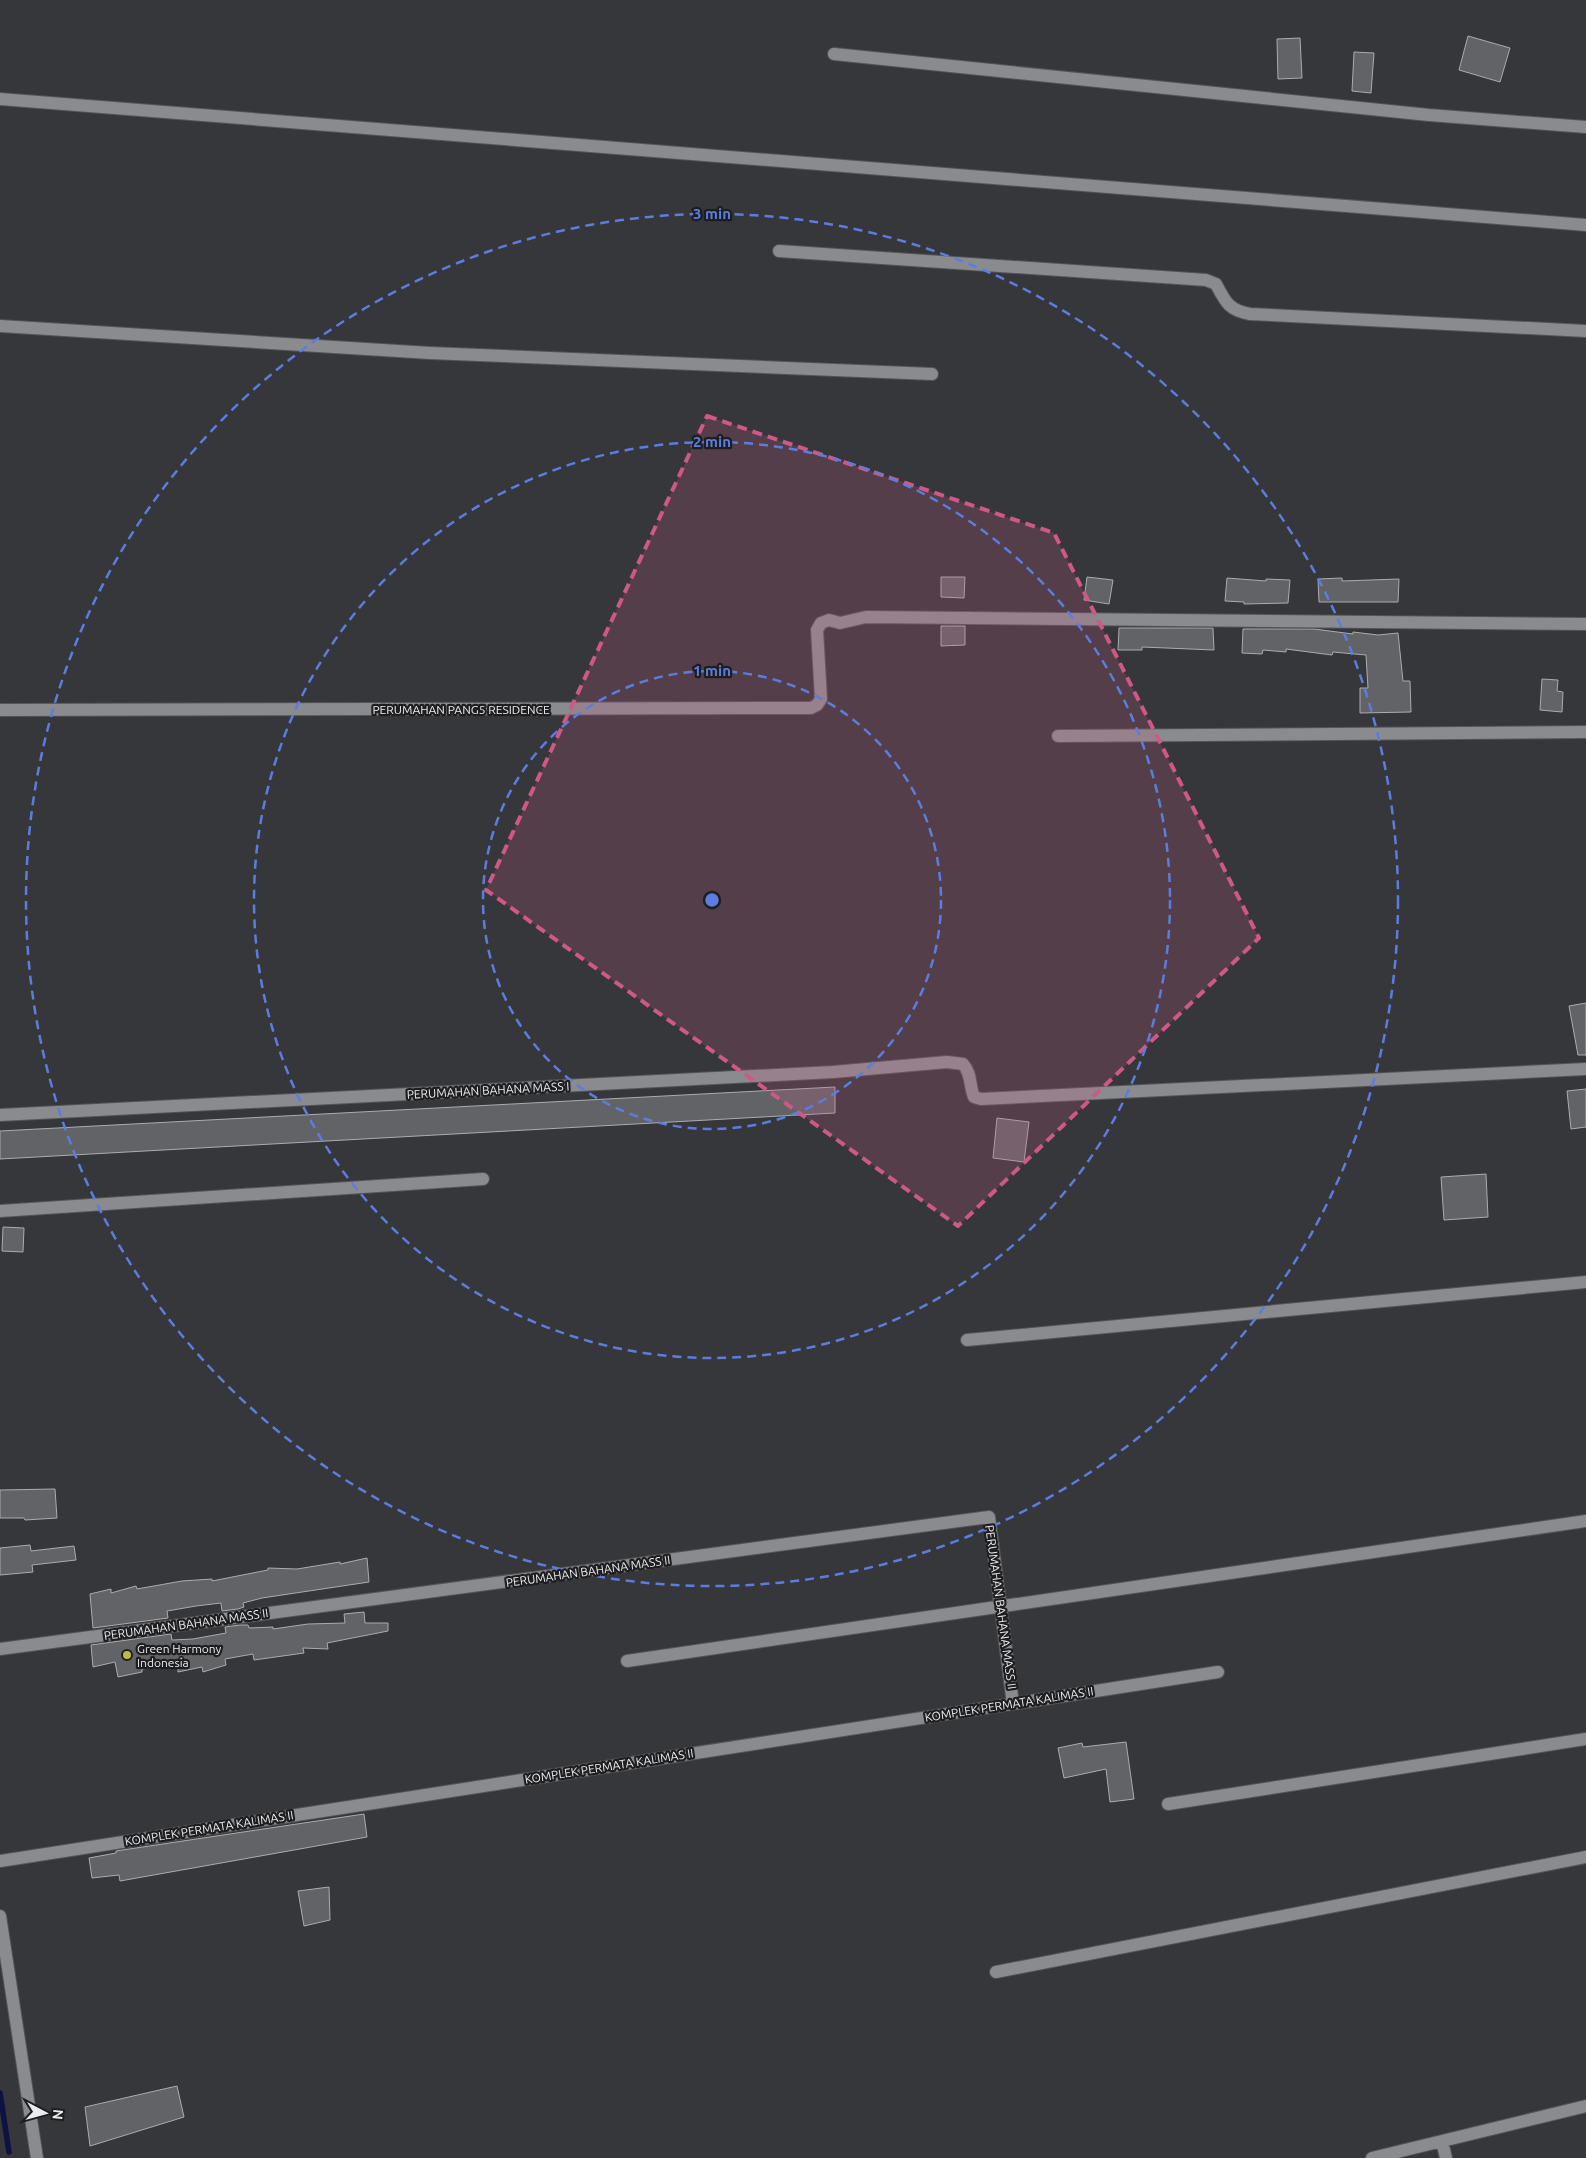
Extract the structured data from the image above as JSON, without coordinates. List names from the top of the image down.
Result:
{
  "streets": {
    "street": [
      "PERUMAHAN PANG5 RESIDENCE",
      "PERUMAHAN BAHANA MASS I",
      "PERUMAHAN BAHANA MASS II",
      "KOMPLEK PERMATA KALIMAS II"
    ]
  },
  "crossings": [
    ["PERUMAHAN BAHANA MASS II", "KOMPLEK PERMATA KALIMAS II"]
  ],
  "places": ["Green Harmony Indonesia"],
  "north": "right",
  "rings": ["3 min", "2 min", "1 min"]
}
